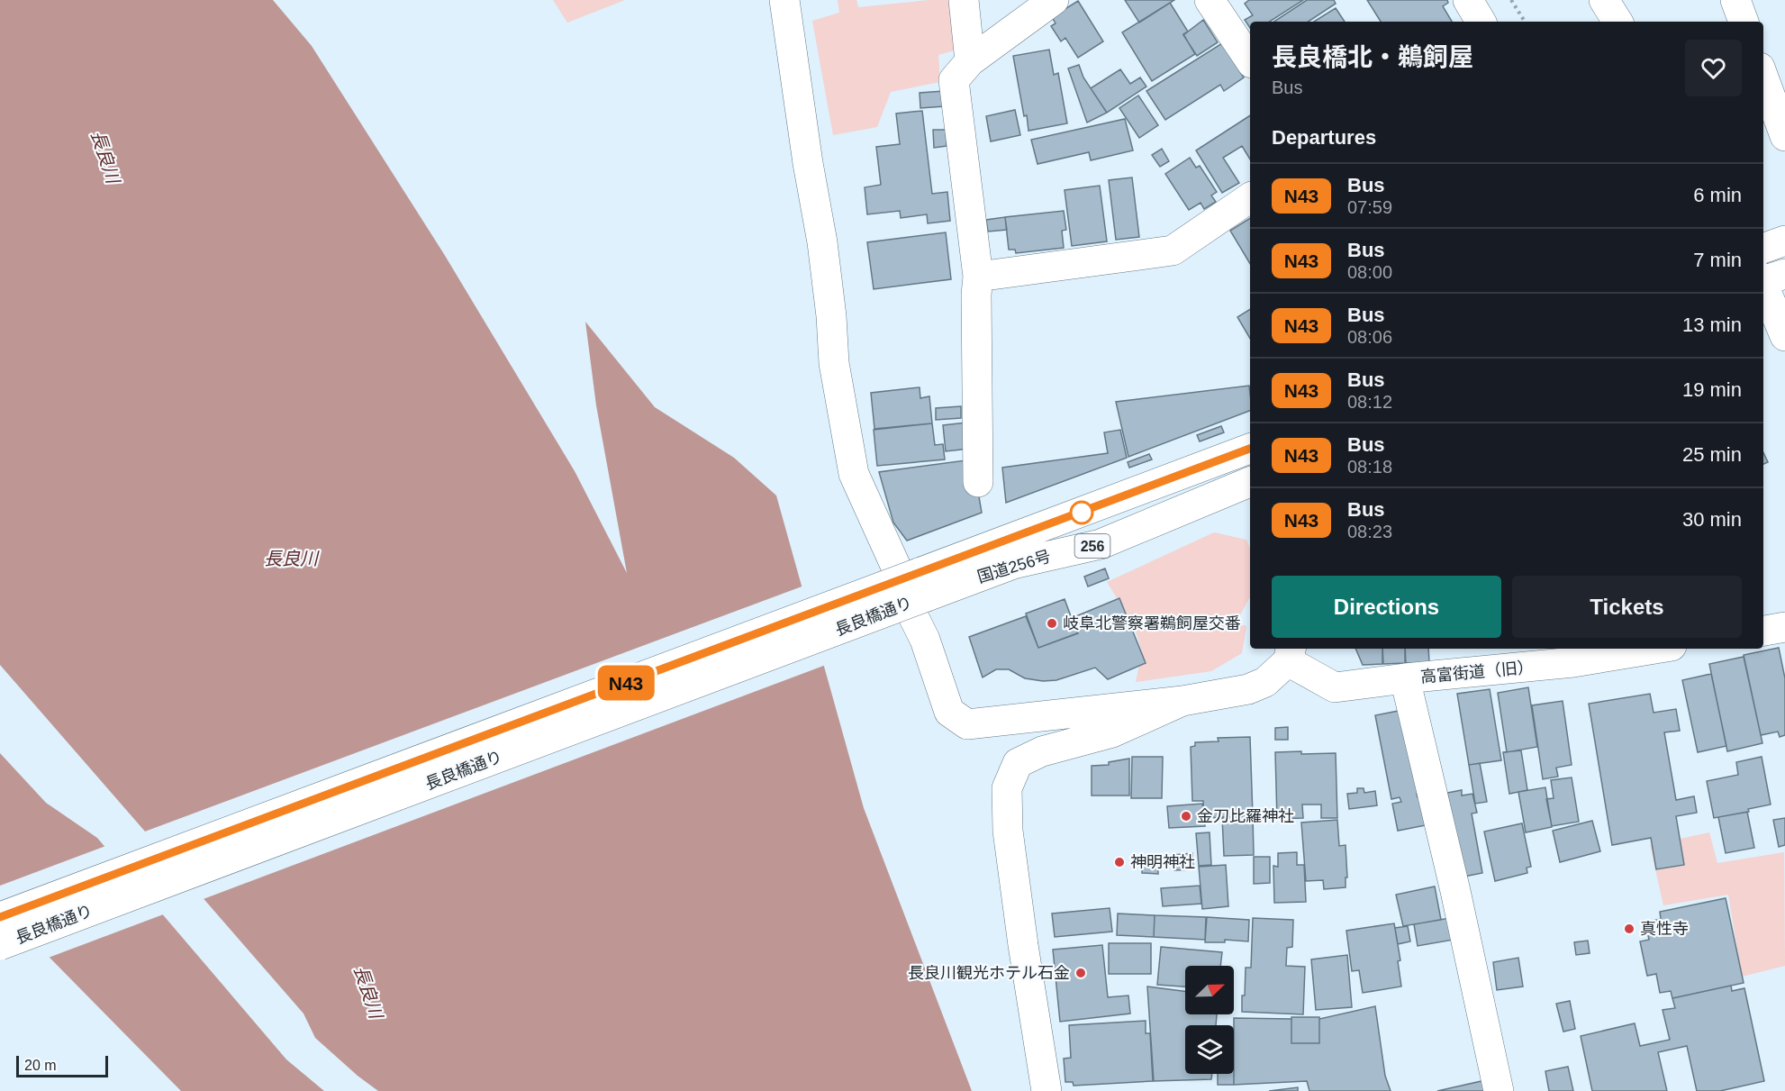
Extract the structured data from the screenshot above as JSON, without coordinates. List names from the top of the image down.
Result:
{
  "streets": {
    "main road": [
      "256",
      "国道256号",
      "長良橋通り",
      "高富街道（旧）"
    ]
  },
  "crossings": [
    ["国道256号", "長良橋通り"]
  ],
  "water": ["長良川"],
  "places": [
    "岐阜北警察署鵜飼屋交番",
    "金刀比羅神社",
    "神明神社",
    "真性寺",
    "長良川観光ホテル石金"
  ],
  "lines": ["bus line N43"],
  "scale_bar": "20 m",
  "north": "top right",
  "page": {
    "on_map": "N43",
    "heading": [
      ["長良橋北・鵜飼屋", "Bus"],
      "Departures"
    ],
    "list": [
      {
        "mark": "N43",
        "name": "Bus",
        "note": "07:59",
        "value": "6 min"
      },
      {
        "mark": "N43",
        "name": "Bus",
        "note": "08:00",
        "value": "7 min"
      },
      {
        "mark": "N43",
        "name": "Bus",
        "note": "08:06",
        "value": "13 min"
      },
      {
        "mark": "N43",
        "name": "Bus",
        "note": "08:12",
        "value": "19 min"
      },
      {
        "mark": "N43",
        "name": "Bus",
        "note": "08:18",
        "value": "25 min"
      },
      {
        "mark": "N43",
        "name": "Bus",
        "note": "08:23",
        "value": "30 min"
      }
    ],
    "buttons": ["Directions", "Tickets"],
    "scale": "20 m"
  }
}
